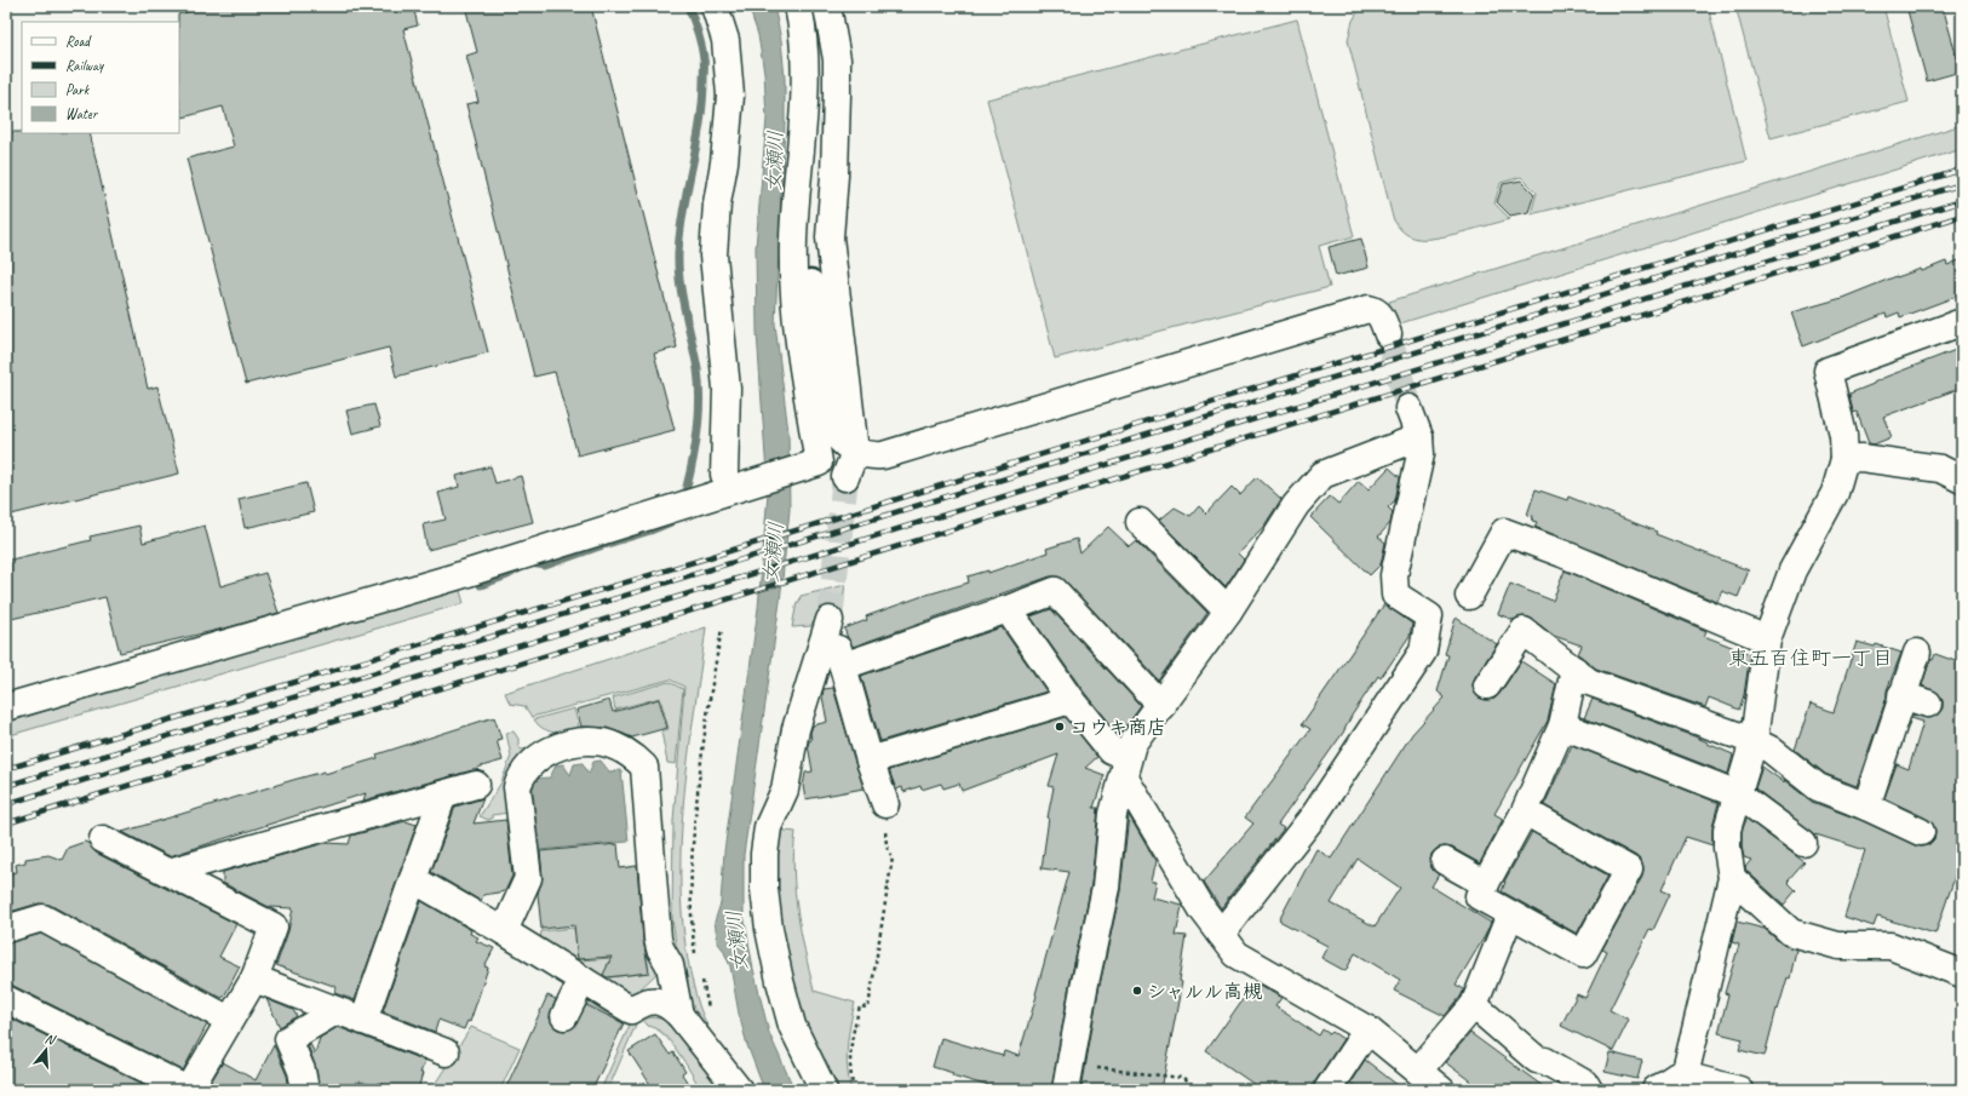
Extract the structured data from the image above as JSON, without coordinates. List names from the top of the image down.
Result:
{
  "districts": ["東五百住町一丁目"],
  "water": ["女瀬川"],
  "places": ["コウキ商店", "シャルル高槻"],
  "legend": [
    "Road",
    "Railway",
    "Park",
    "Water"
  ],
  "north": "top"
}
